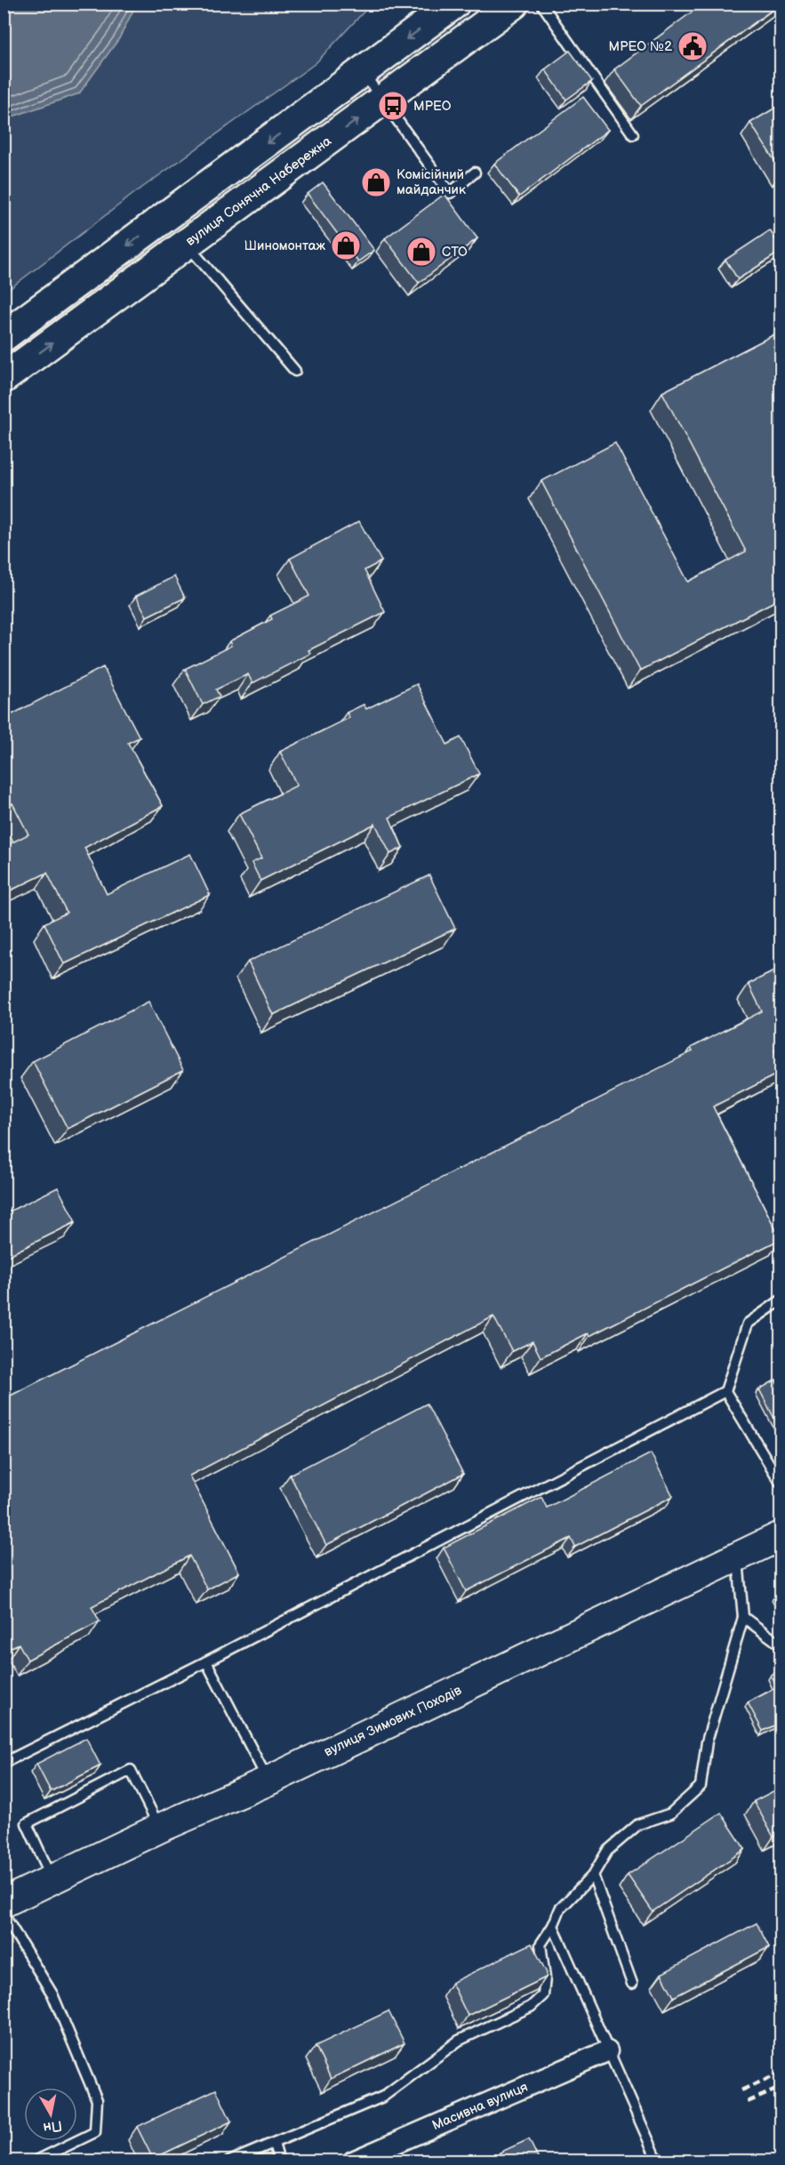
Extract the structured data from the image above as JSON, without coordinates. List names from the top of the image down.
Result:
{
  "streets": {
    "main road": ["вулиця Сонячна Набережна", "вулиця Зимових Походів"],
    "street": ["Масивна вулиця"]
  },
  "places": {
    "public building": ["МРЕО №2"],
    "bus stop": ["МРЕО"],
    "shop": ["Комісійний майданчик", "Шиномонтаж", "СТО"]
  },
  "north": "bottom"
}
